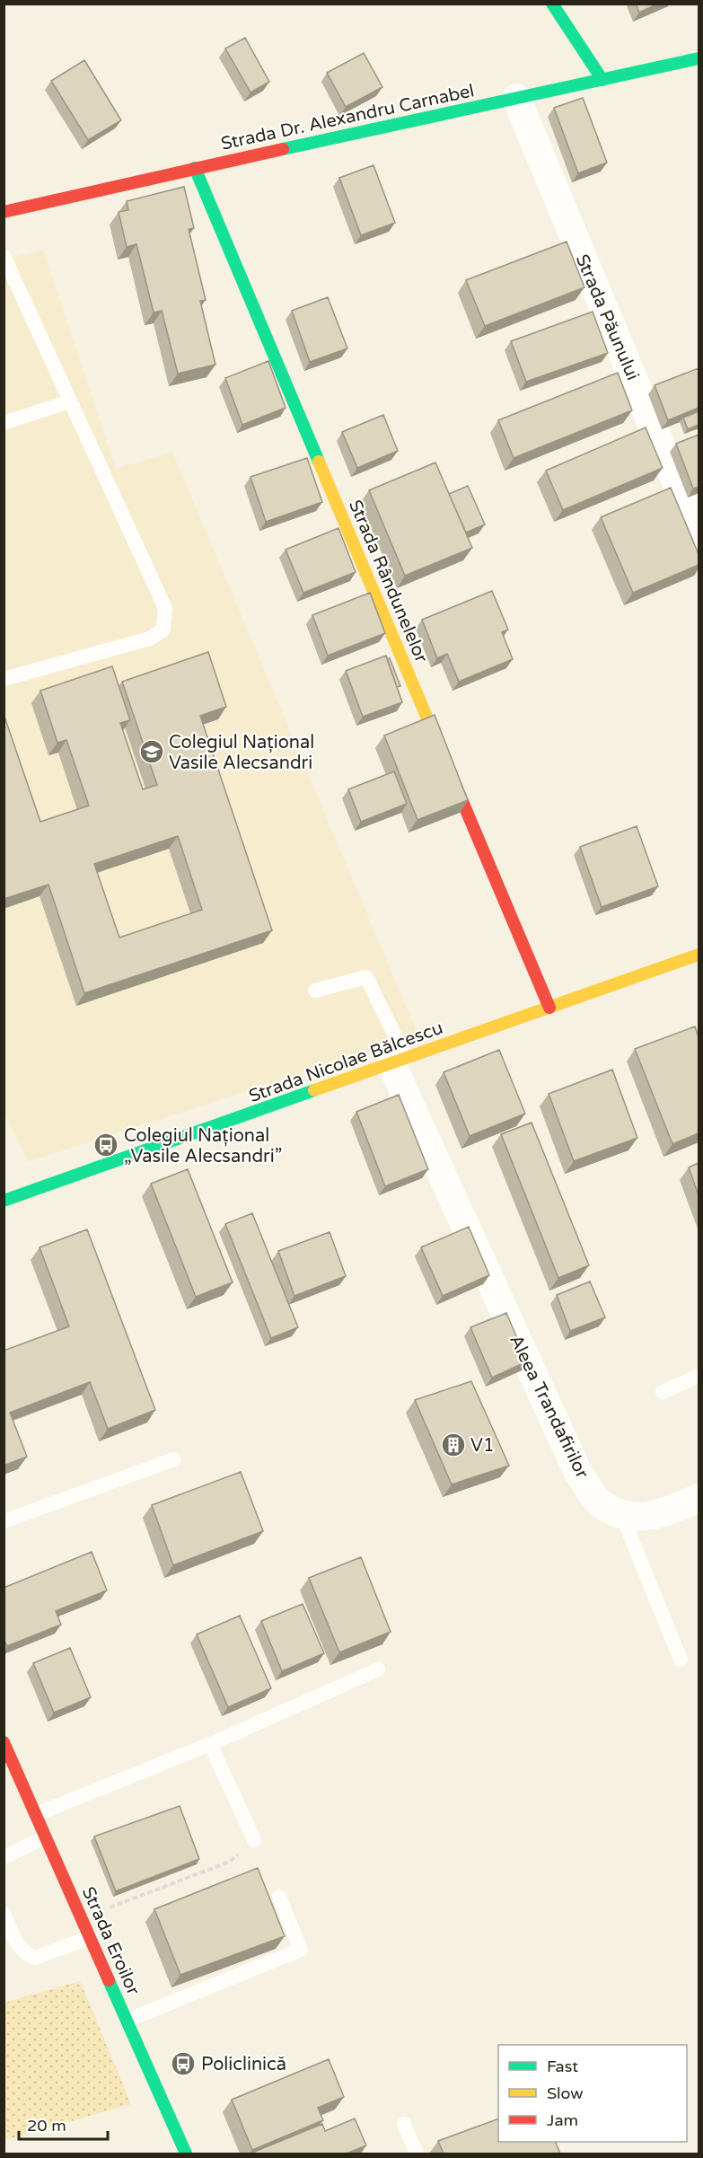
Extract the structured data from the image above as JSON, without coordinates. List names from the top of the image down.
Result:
{
  "streets": {
    "street": [
      "Strada Dr. Alexandru Carnabel",
      "Strada Păunului",
      "Strada Rândunelelor",
      "Strada Nicolae Bălcescu",
      "Aleea Trandafirilor",
      "Strada Eroilor"
    ]
  },
  "crossings": [
    ["Strada Dr. Alexandru Carnabel", "Strada Păunului"],
    ["Strada Dr. Alexandru Carnabel", "Strada Rândunelelor"],
    ["Strada Rândunelelor", "Strada Nicolae Bălcescu"],
    ["Strada Nicolae Bălcescu", "Aleea Trandafirilor"]
  ],
  "places": {
    "school or university": ["Colegiul Național Vasile Alecsandri"],
    "bus stop": ["Colegiul Național „Vasile Alecsandri”", "Policlinică"],
    "building": ["V1"]
  },
  "legend": ["Fast", "Slow", "Jam"],
  "scale_bar": "20 m"
}
